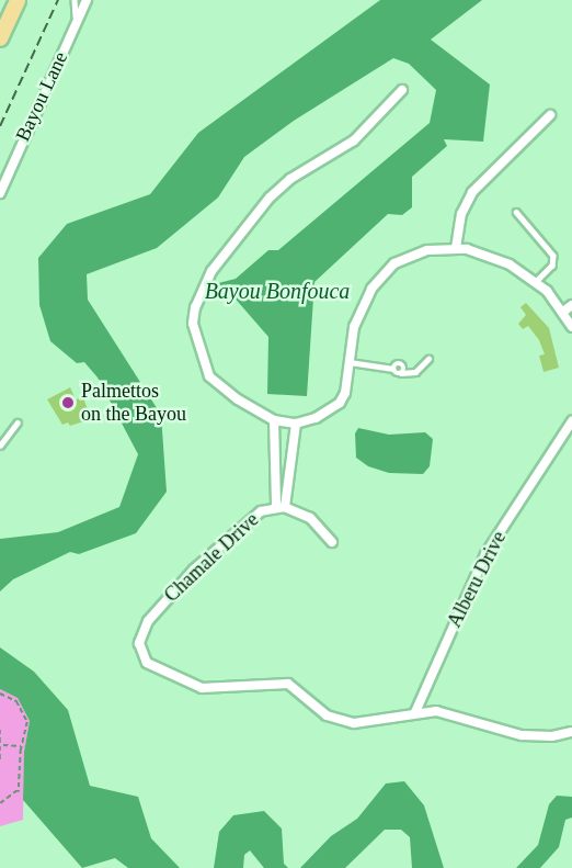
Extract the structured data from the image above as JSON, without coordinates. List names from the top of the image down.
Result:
{
  "streets": {
    "street": ["Bayou Lane", "Chamale Drive", "Alberu Drive"]
  },
  "crossings": [
    ["Chamale Drive", "Alberu Drive"]
  ],
  "water": ["Bayou Bonfouca"],
  "places": ["Palmettos on the Bayou"]
}
